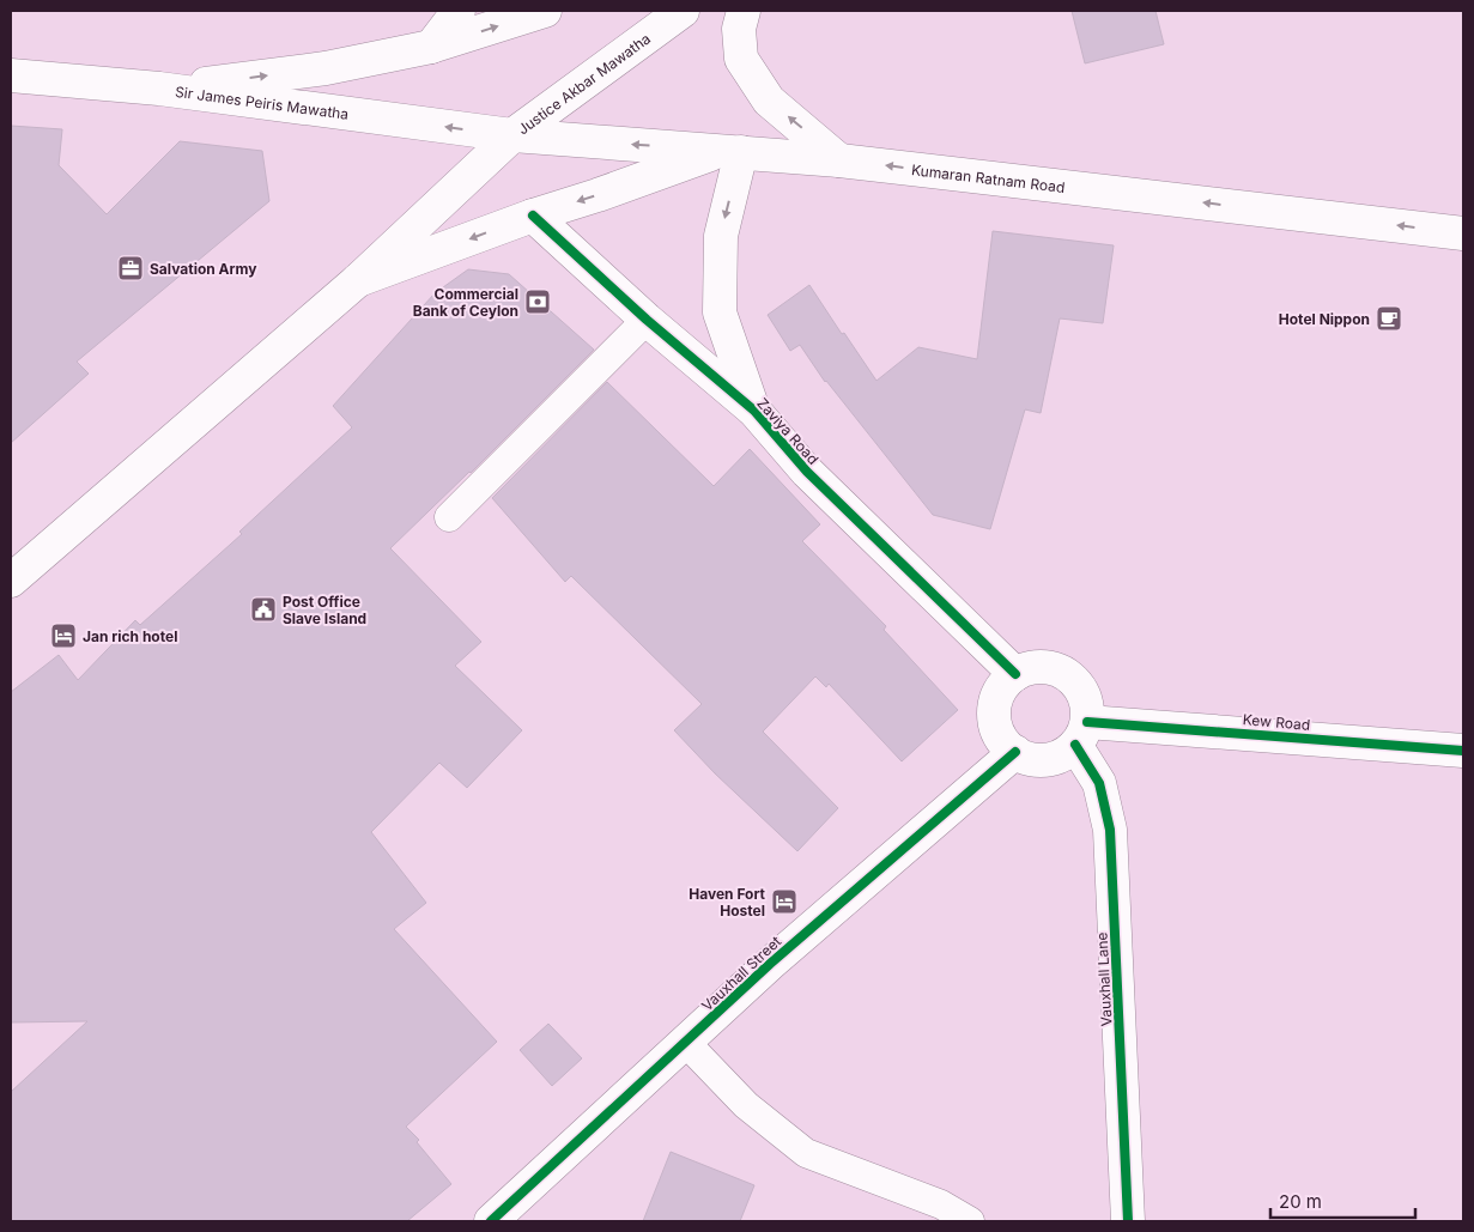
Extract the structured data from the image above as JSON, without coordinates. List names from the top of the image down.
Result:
{
  "streets": {
    "main road": [
      "Justice Akbar Mawatha",
      "Sir James Peiris Mawatha",
      "Kumaran Ratnam Road",
      "Zaviya Road",
      "Kew Road",
      "Vauxhall Street",
      "Vauxhall Lane"
    ]
  },
  "crossings": [
    ["Justice Akbar Mawatha", "Sir James Peiris Mawatha"],
    ["Justice Akbar Mawatha", "Kumaran Ratnam Road"],
    ["Sir James Peiris Mawatha", "Kumaran Ratnam Road"],
    ["Zaviya Road", "Kew Road"],
    ["Zaviya Road", "Vauxhall Street"],
    ["Zaviya Road", "Vauxhall Lane"],
    ["Kew Road", "Vauxhall Street"],
    ["Kew Road", "Vauxhall Lane"],
    ["Vauxhall Street", "Vauxhall Lane"]
  ],
  "one_way": ["Kumaran Ratnam Road"],
  "places": {
    "office": ["Salvation Army"],
    "bank": ["Commercial Bank of Ceylon"],
    "cafe": ["Hotel Nippon"],
    "public building": ["Post Office Slave Island"],
    "hotel": ["Jan rich hotel", "Haven Fort Hostel"]
  },
  "scale_bar": "20 m"
}
